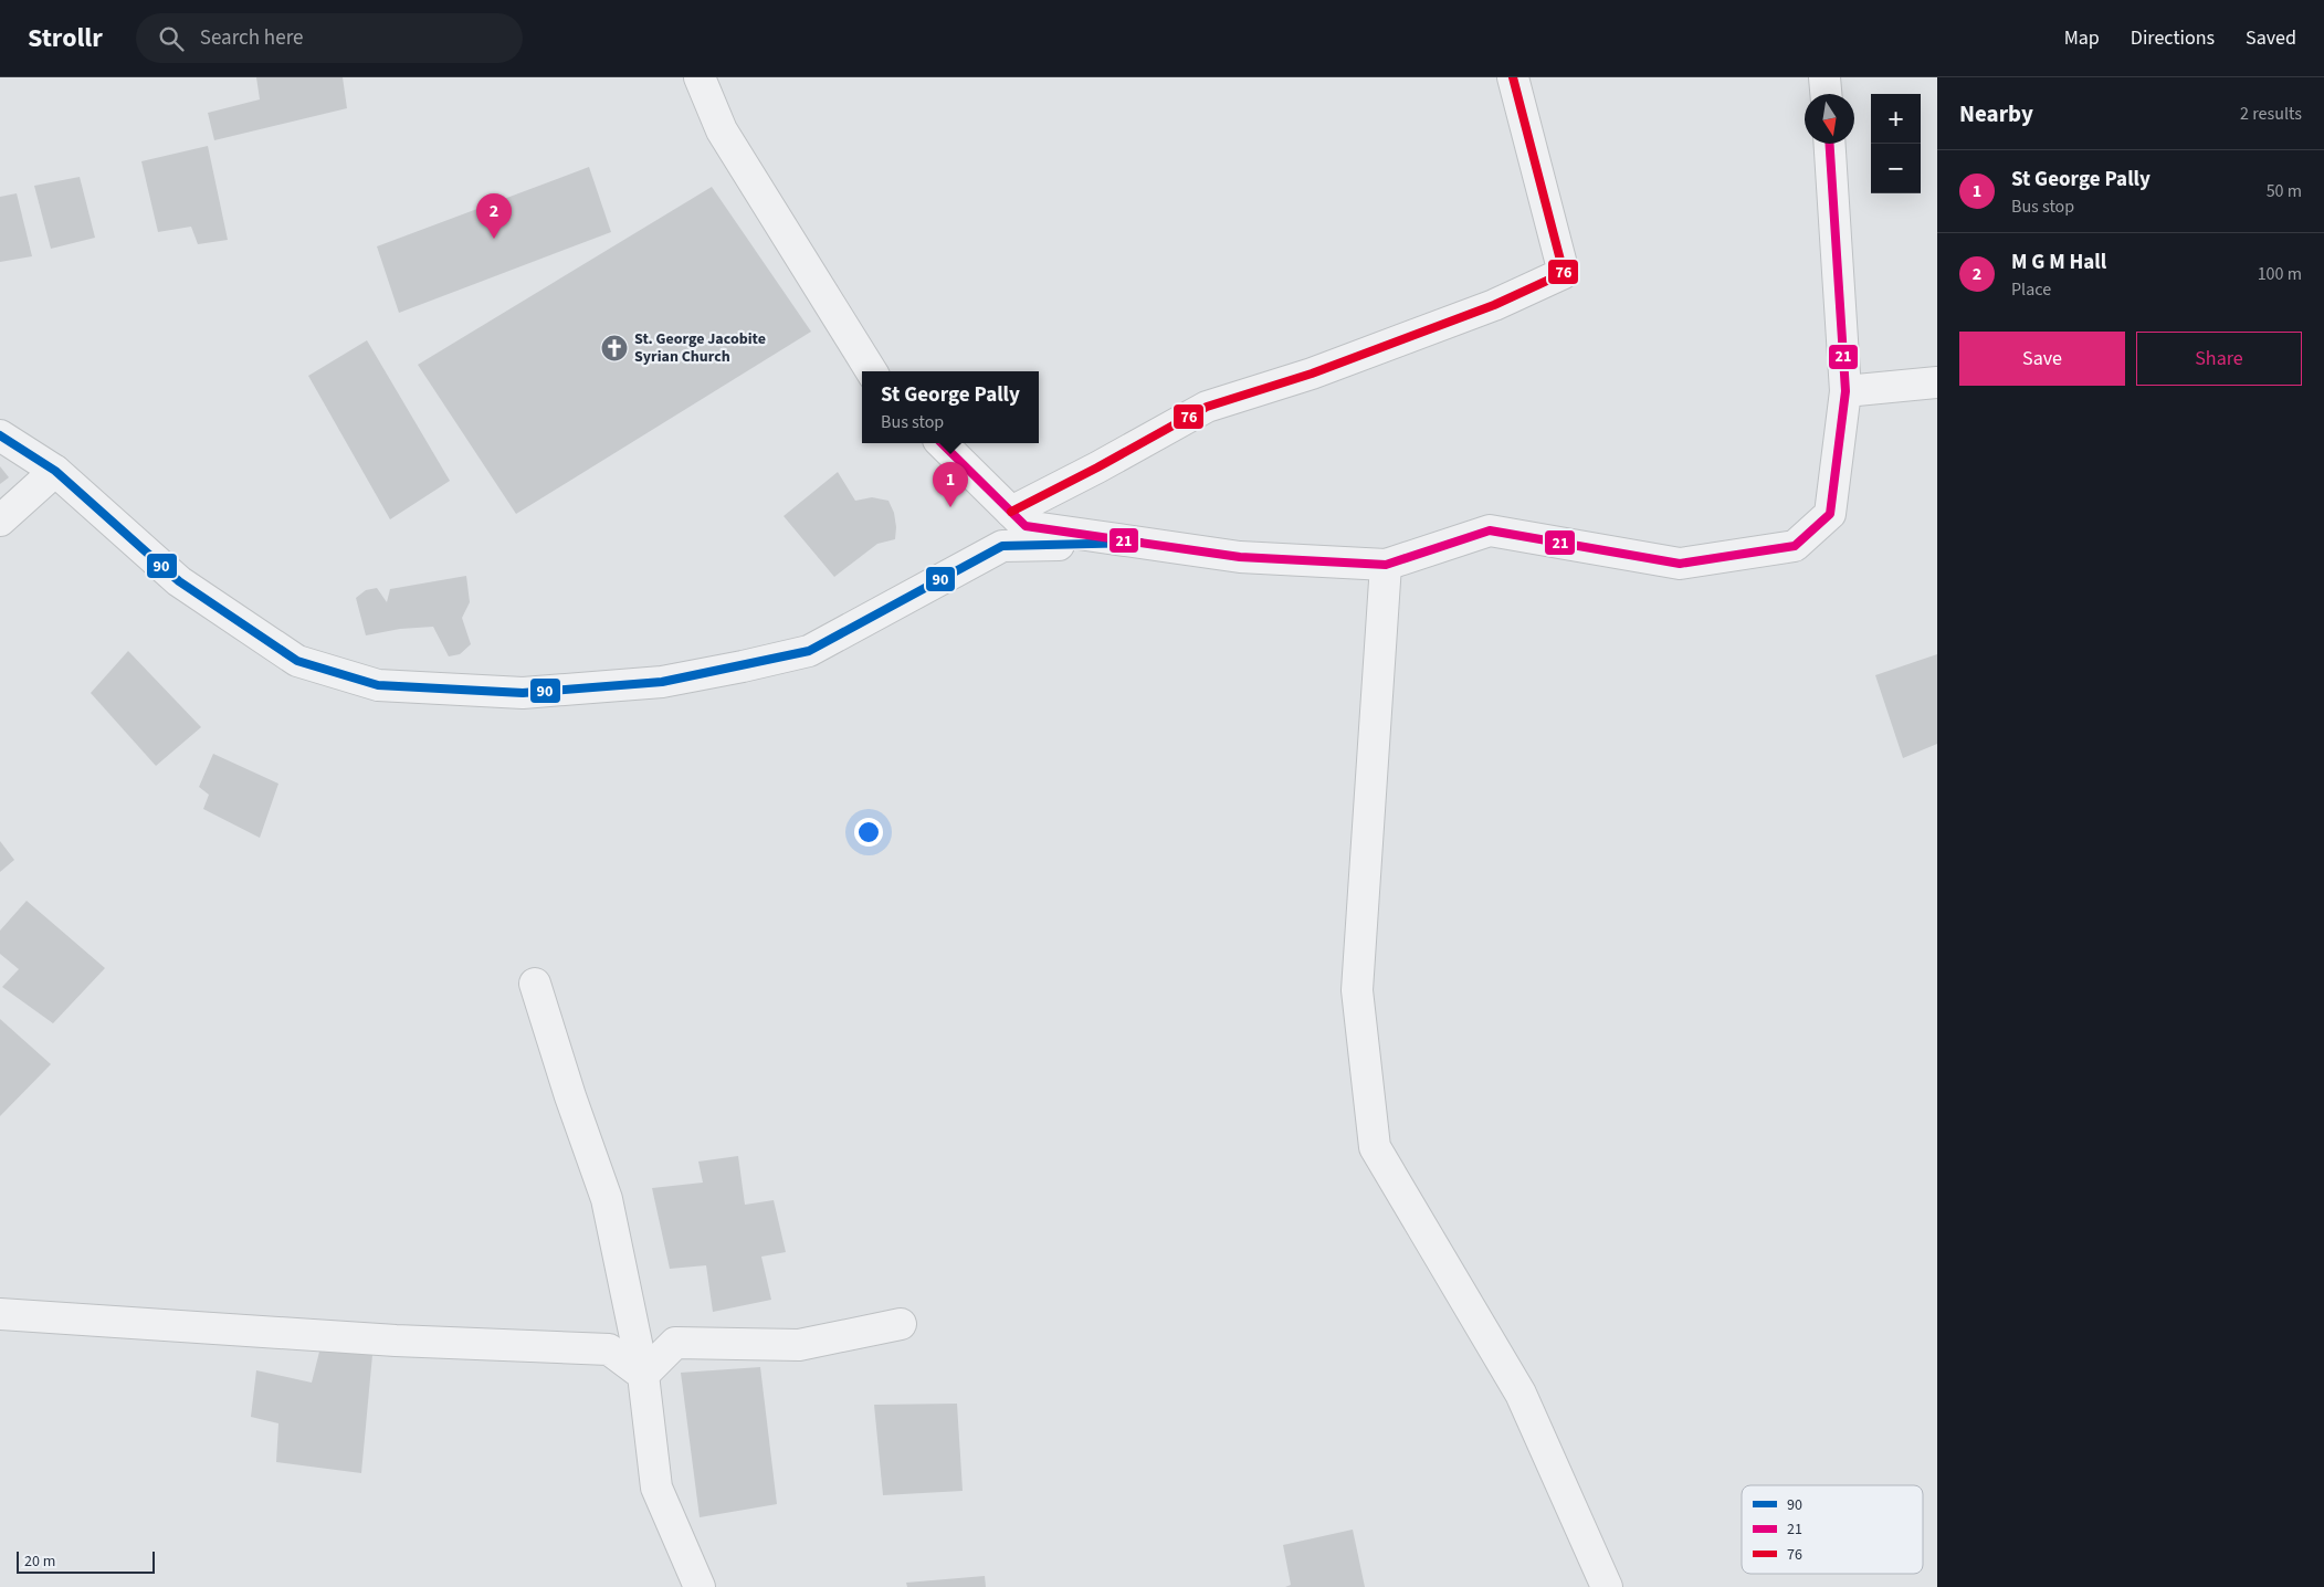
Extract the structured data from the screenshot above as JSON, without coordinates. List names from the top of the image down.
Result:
{
  "places": {
    "church": ["St. George Jacobite Syrian Church"]
  },
  "lines": ["transit line 76", "transit line 21", "transit line 90"],
  "legend": ["90", "21", "76"],
  "scale_bar": "20 m",
  "north": "bottom",
  "page": {
    "header": "Strollr",
    "search": "Search here",
    "nav": ["Map", "Directions", "Saved"],
    "heading": ["Nearby", "2 results"],
    "map_buttons": ["+", "−"],
    "list": [
      {
        "mark": "1",
        "name": "St George Pally",
        "note": "Bus stop",
        "value": "50 m"
      },
      {
        "mark": "2",
        "name": "M G M Hall",
        "note": "Place",
        "value": "100 m"
      }
    ],
    "pins": ["2", "1"],
    "buttons": ["Save", "Share"],
    "popup": ["St George Pally", "Bus stop"],
    "scale": "20 m"
  }
}
